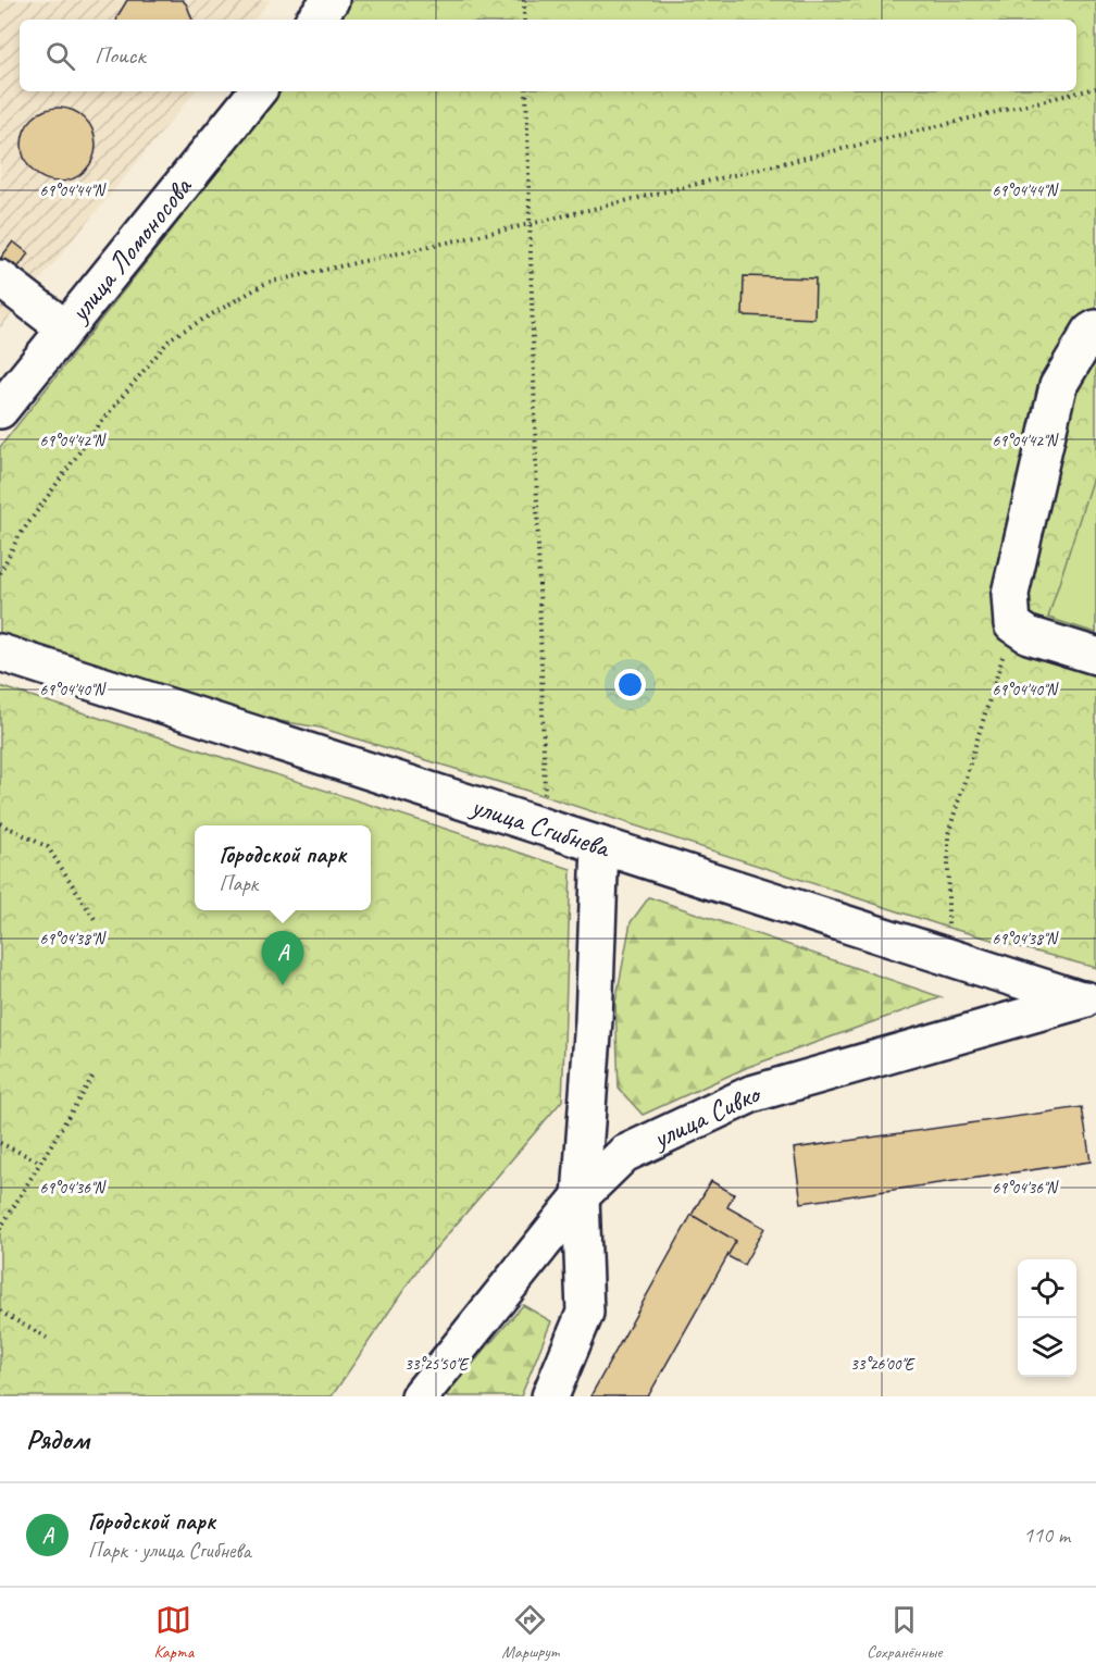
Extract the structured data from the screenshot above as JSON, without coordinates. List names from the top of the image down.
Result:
{
  "streets": {
    "street": ["улица Ломоносова", "улица Сгибнева", "улица Сивко"]
  },
  "crossings": [
    ["улица Сгибнева", "улица Сивко"]
  ],
  "page": {
    "search": "Поиск",
    "popup": ["Городской парк", "Парк"],
    "pins": "A",
    "heading": "Рядом",
    "list": [
      {
        "mark": "A",
        "name": "Городской парк",
        "note": "Парк · улица Сгибнева",
        "value": "110 m"
      }
    ],
    "nav": ["Карта", "Маршрут", "Сохранённые"]
  },
  "coordinates": [
    "69°04'44\"N",
    "69°04'42\"N",
    "69°04'40\"N",
    "69°04'38\"N",
    "69°04'36\"N",
    "33°25'50\"E",
    "33°26'00\"E"
  ]
}
